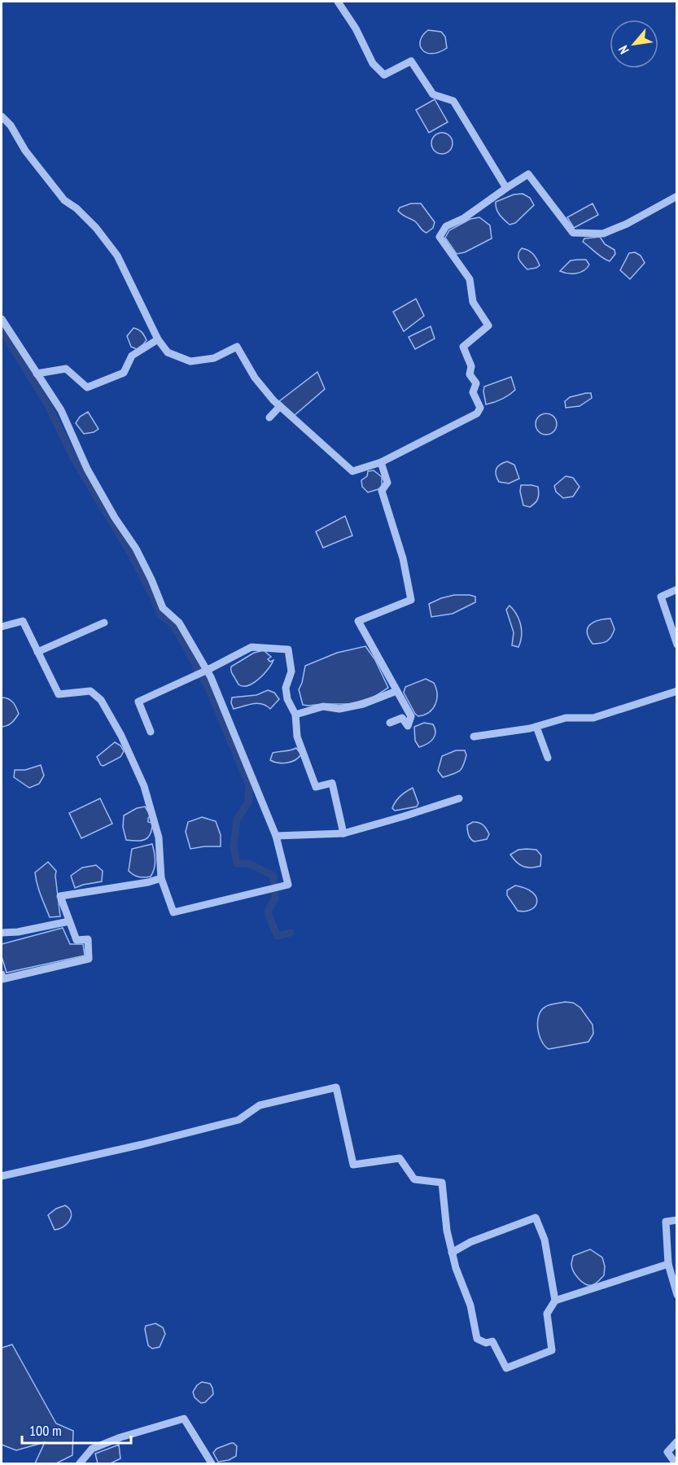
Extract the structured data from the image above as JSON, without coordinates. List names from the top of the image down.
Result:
{
  "scale_bar": "100 m",
  "north": "bottom left"
}
